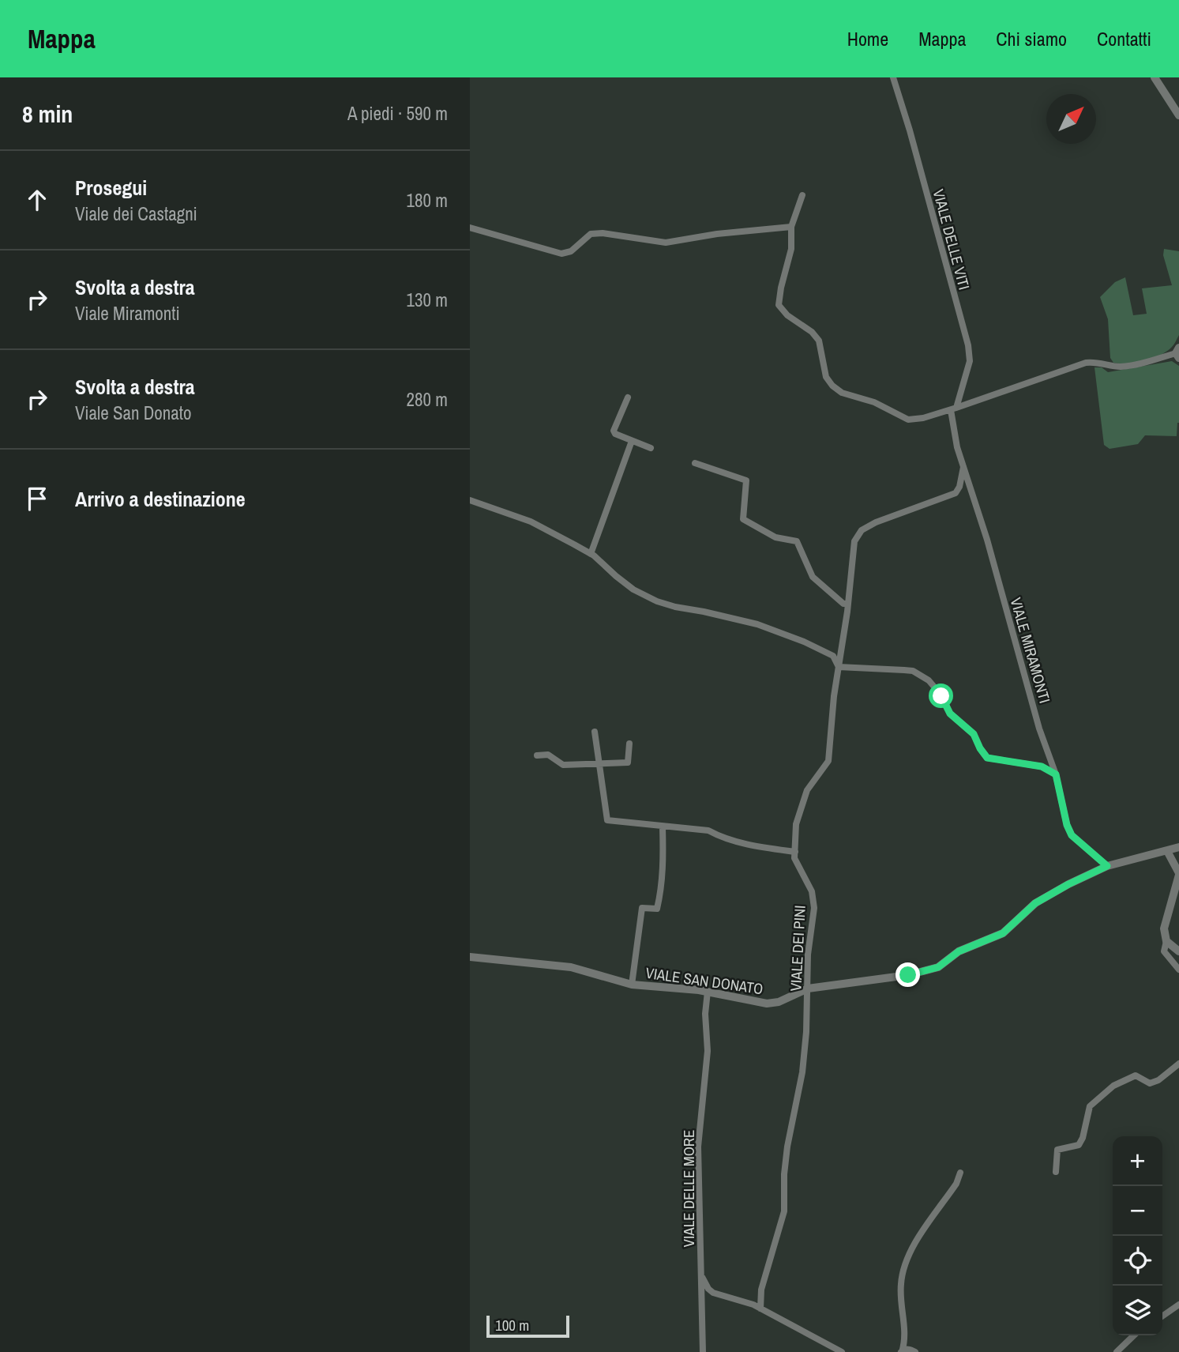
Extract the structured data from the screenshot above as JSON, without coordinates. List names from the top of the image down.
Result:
{
  "streets": {
    "street": [
      "VIALE DELLE VITI",
      "VIALE MIRAMONTI",
      "VIALE DEI PINI",
      "VIALE SAN DONATO",
      "VIALE DELLE MORE"
    ]
  },
  "crossings": [
    ["VIALE DELLE VITI", "VIALE MIRAMONTI"],
    ["VIALE MIRAMONTI", "VIALE DEI PINI"],
    ["VIALE MIRAMONTI", "VIALE SAN DONATO"],
    ["VIALE DEI PINI", "VIALE SAN DONATO"],
    ["VIALE SAN DONATO", "VIALE DELLE MORE"]
  ],
  "scale_bar": "100 m",
  "north": "top right",
  "page": {
    "header": "Mappa",
    "nav": [
      "Home",
      "Mappa",
      "Chi siamo",
      "Contatti"
    ],
    "heading": ["8 min", "A piedi · 590 m"],
    "list": [
      ["Prosegui", "Viale dei Castagni", "180 m"],
      ["Svolta a destra", "Viale Miramonti", "130 m"],
      ["Svolta a destra", "Viale San Donato", "280 m"],
      "Arrivo a destinazione"
    ],
    "map_buttons": ["+", "−"],
    "scale": "100 m"
  }
}
